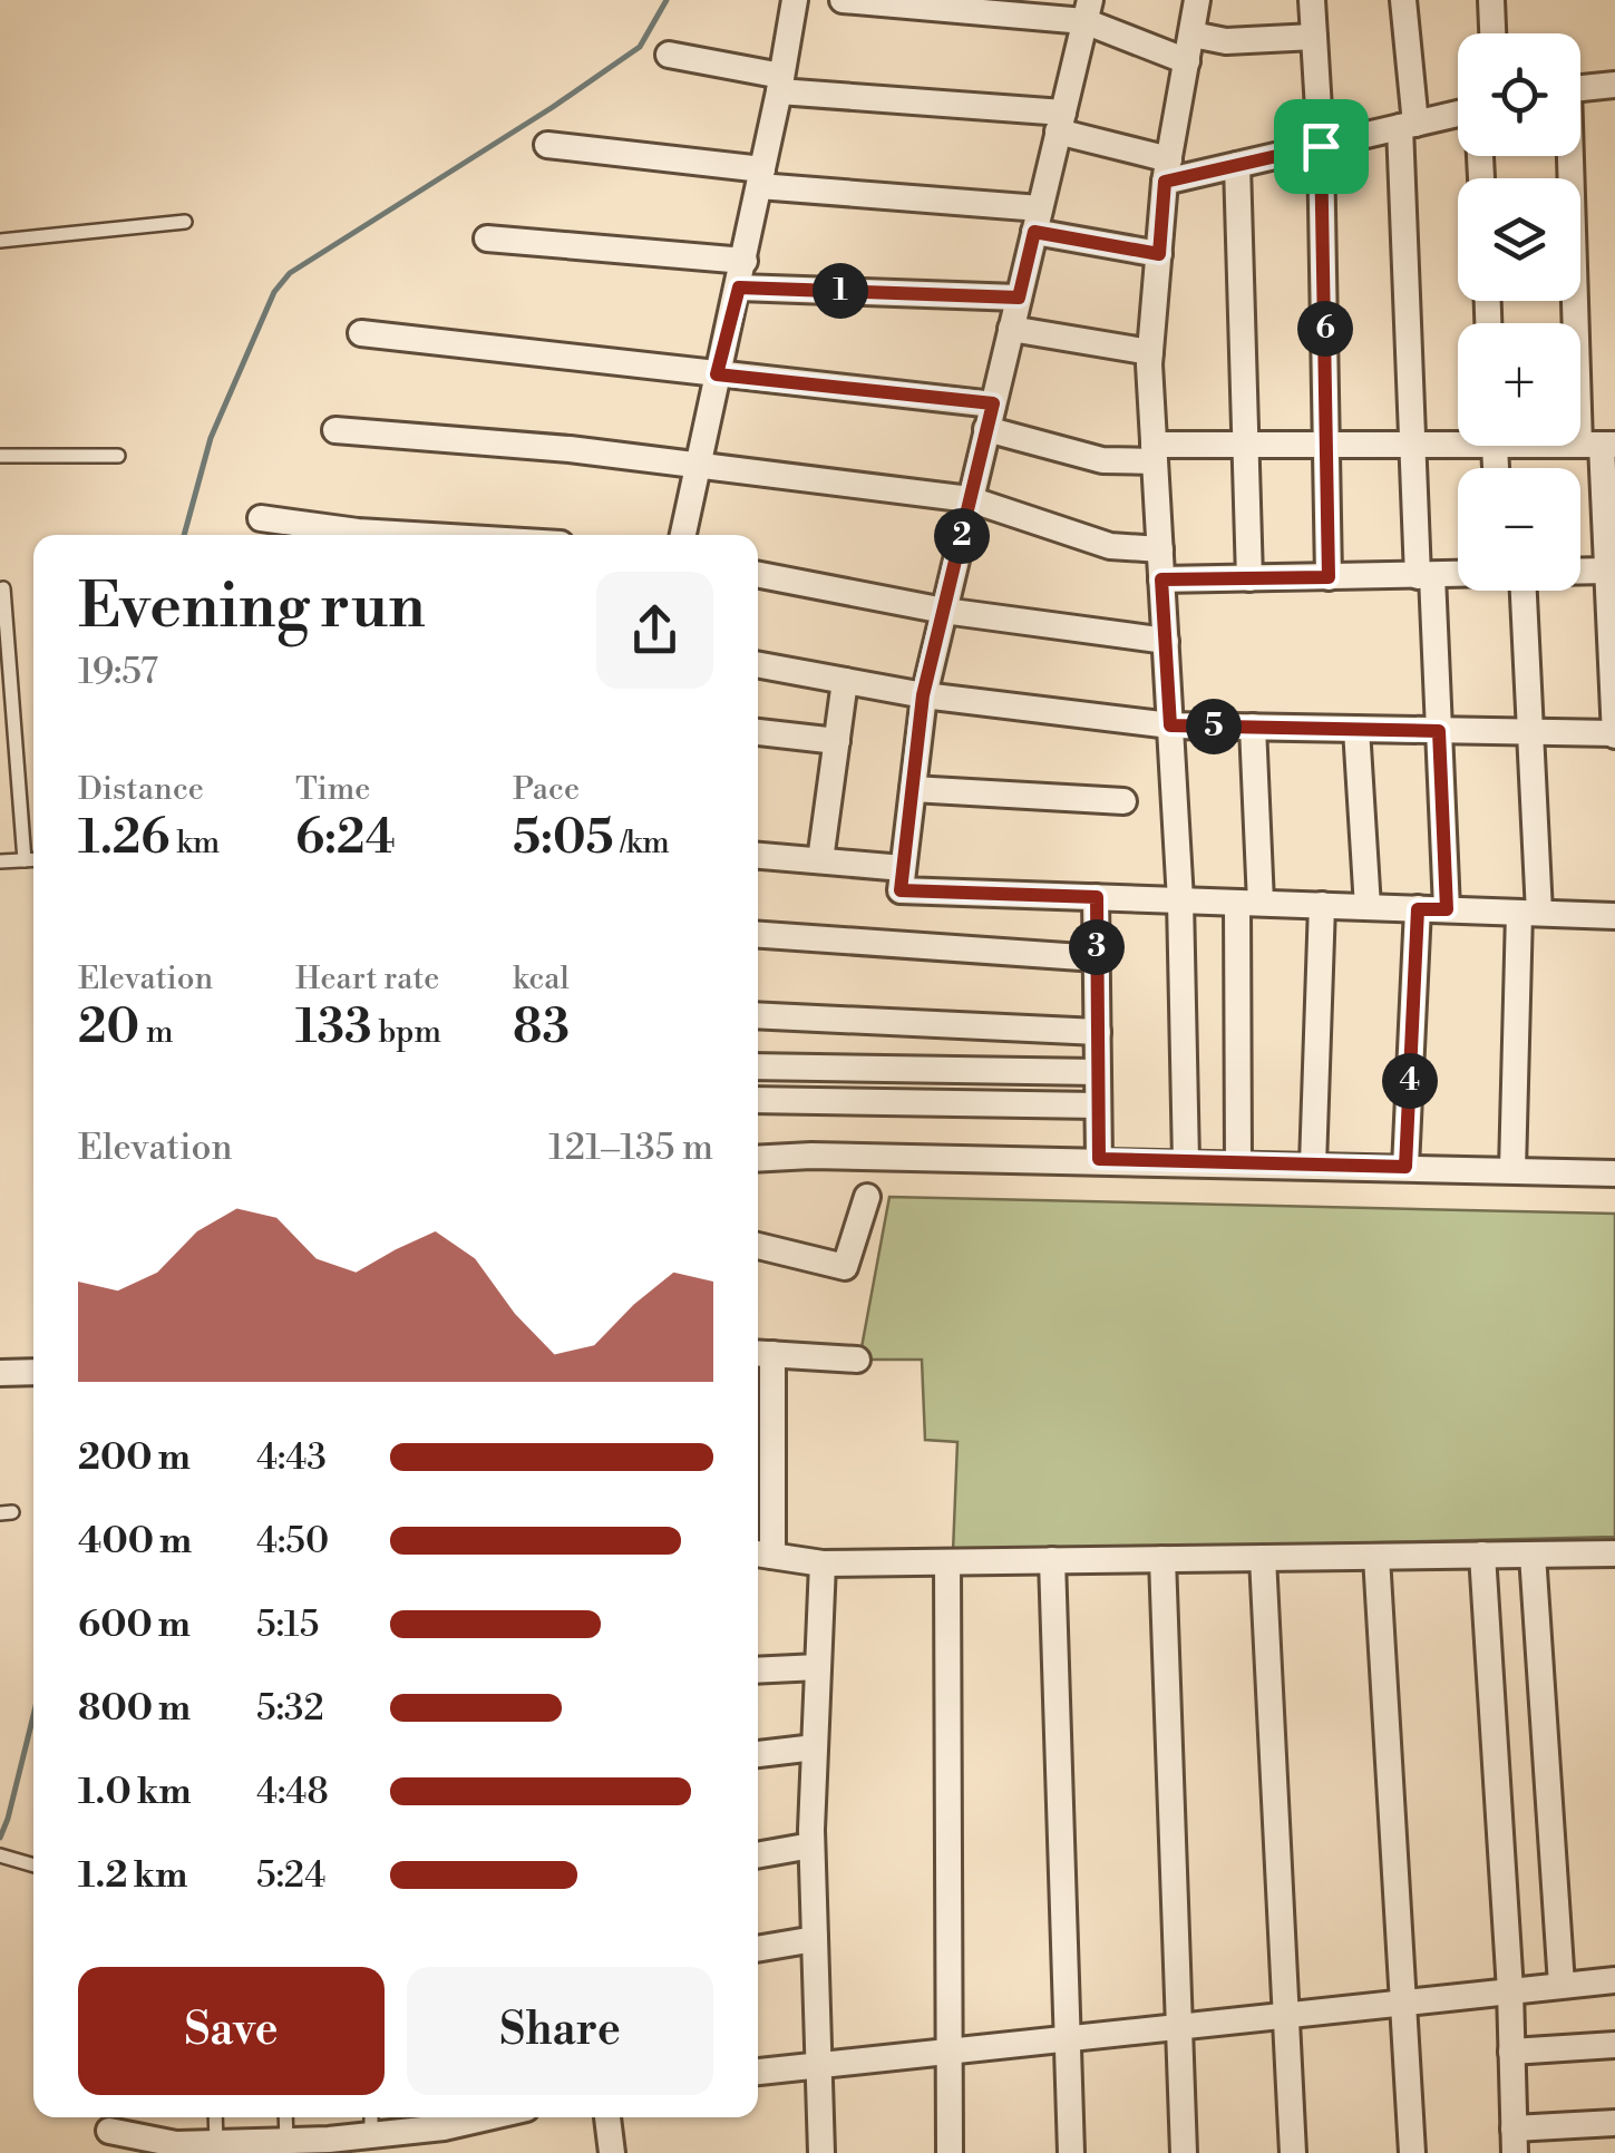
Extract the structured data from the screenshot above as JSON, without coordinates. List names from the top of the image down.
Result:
{
  "page": {
    "map_buttons": ["+", "−"],
    "pins": [
      "1",
      "6",
      "2",
      "5",
      "3",
      "4"
    ],
    "heading": ["Evening run", "19:57"],
    "stats": [
      ["Distance", "1.26 km"],
      ["Time", "6:24"],
      ["Pace", "5:05 /km"],
      ["Elevation", "20 m"],
      ["Heart rate", "133 bpm"],
      ["kcal", "83"]
    ],
    "chart": ["Elevation", "121–135 m"],
    "list": [
      {
        "name": "200 m",
        "note": "4:43"
      },
      {
        "name": "400 m",
        "note": "4:50"
      },
      {
        "name": "600 m",
        "note": "5:15"
      },
      {
        "name": "800 m",
        "note": "5:32"
      },
      {
        "name": "1.0 km",
        "note": "4:48"
      },
      {
        "name": "1.2 km",
        "note": "5:24"
      }
    ],
    "buttons": ["Save", "Share"]
  }
}
